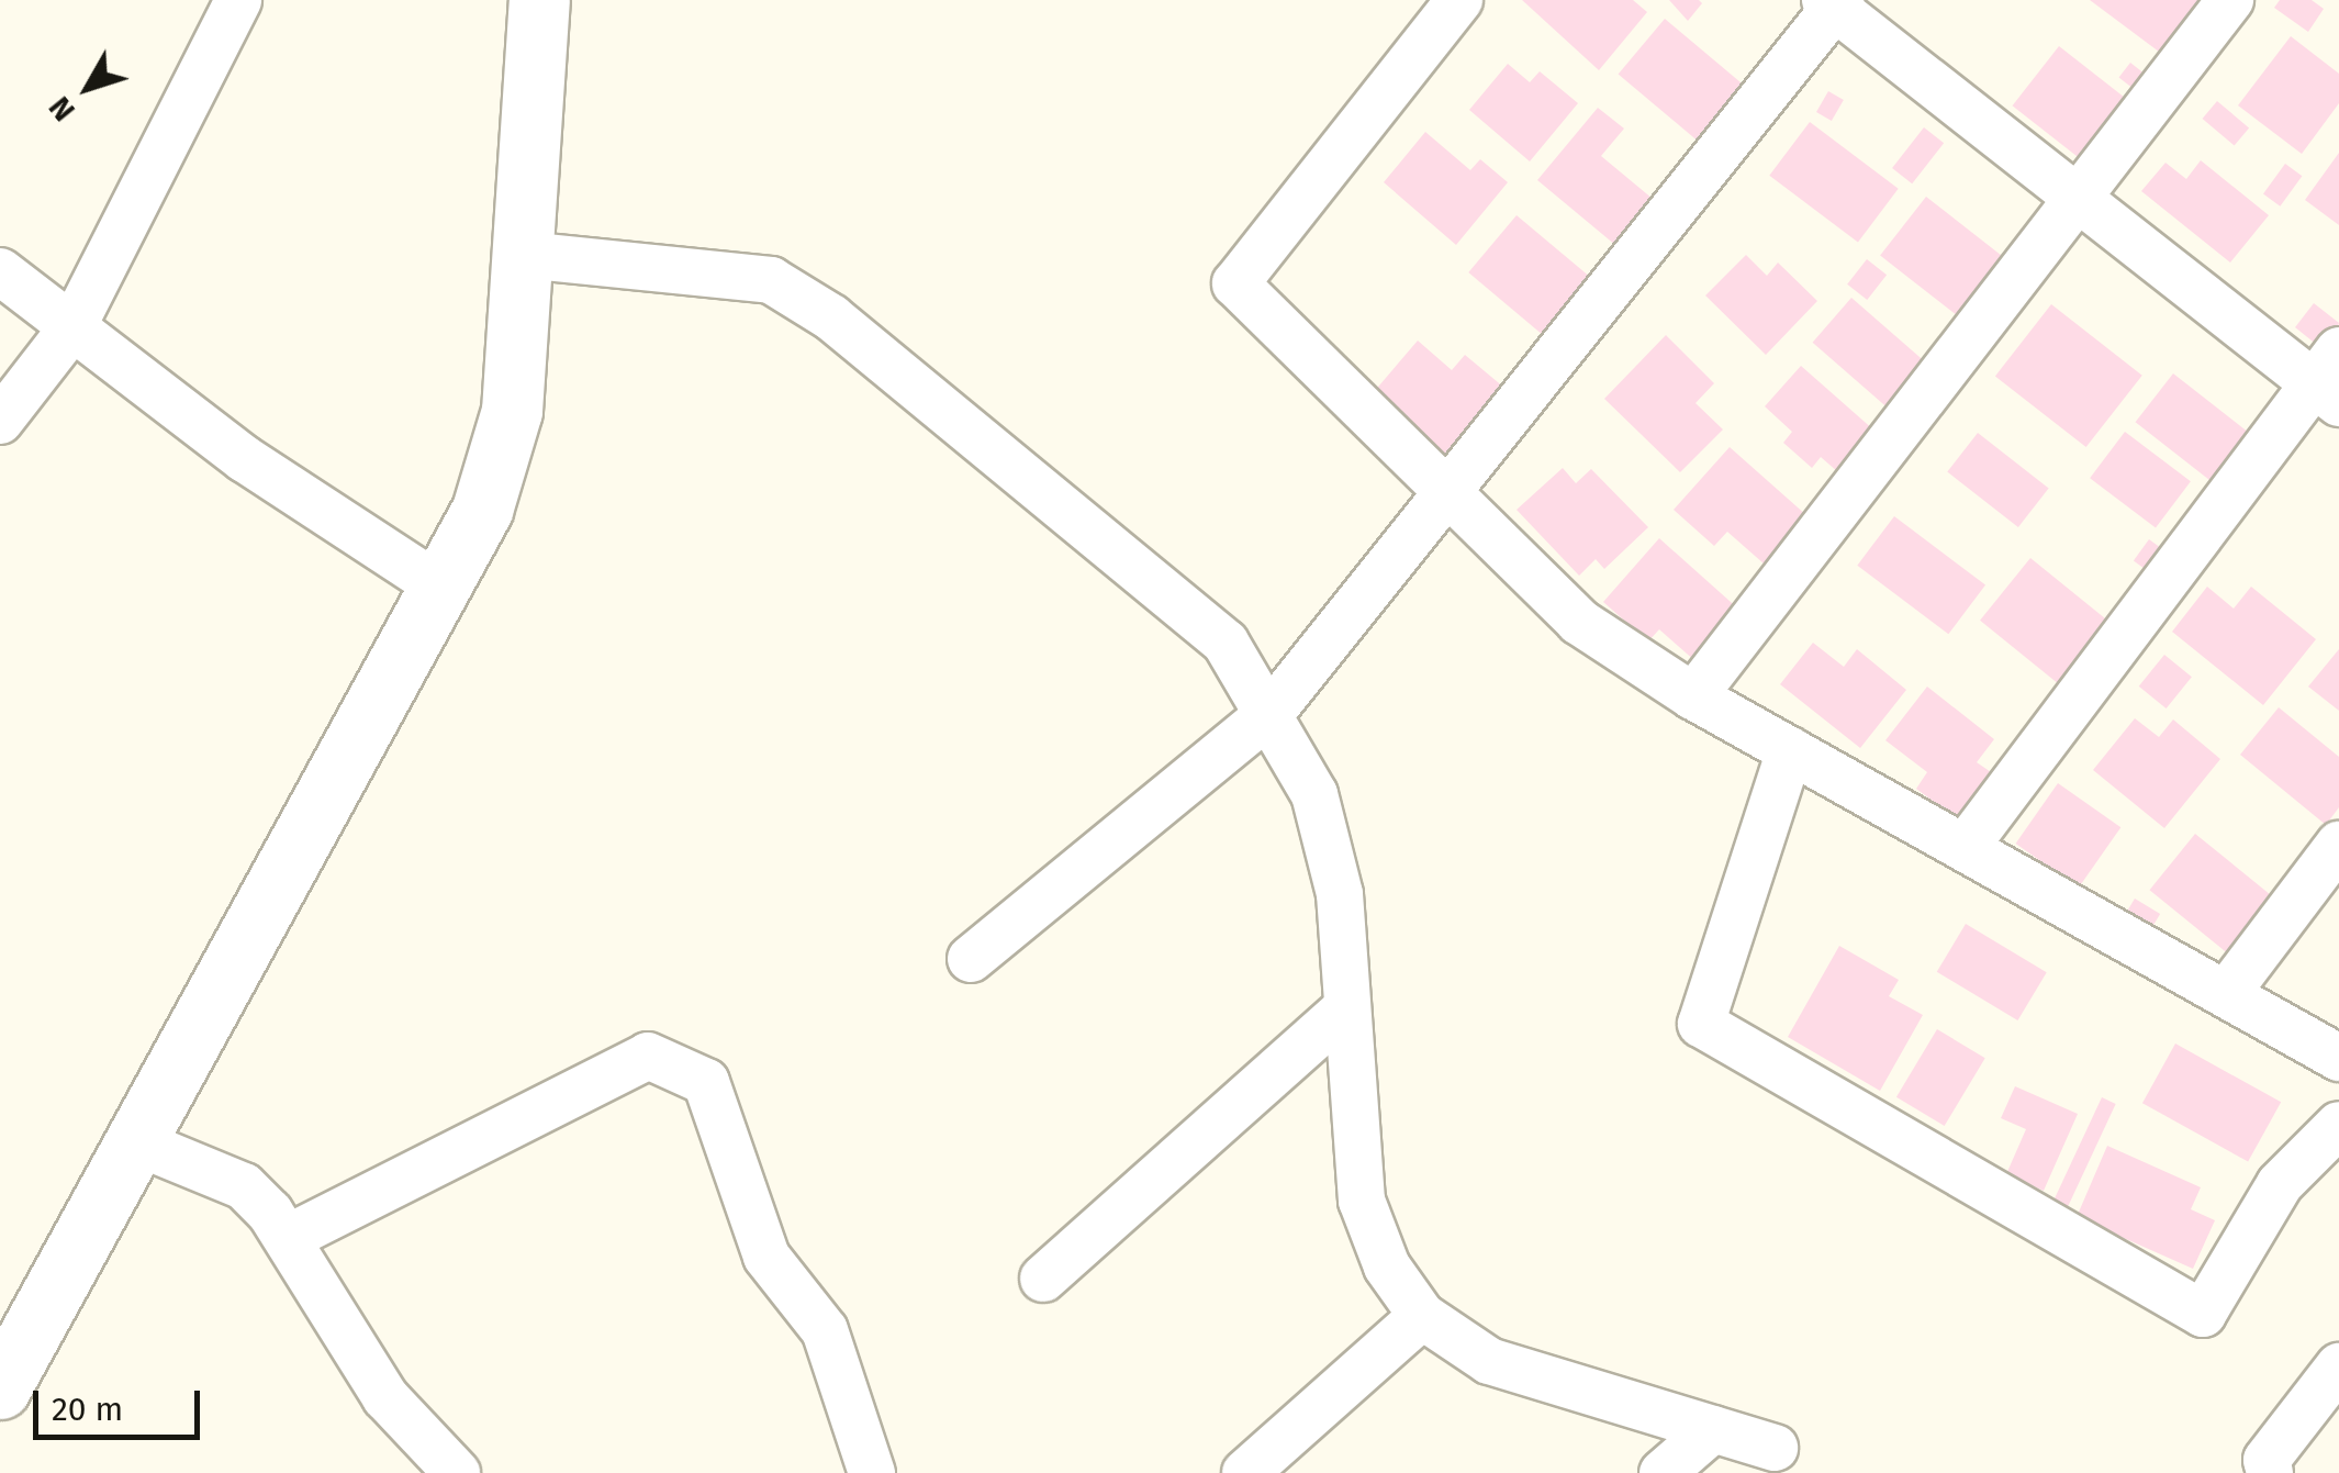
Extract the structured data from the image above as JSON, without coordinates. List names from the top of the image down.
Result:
{
  "scale_bar": "20 m",
  "north": "bottom left"
}
